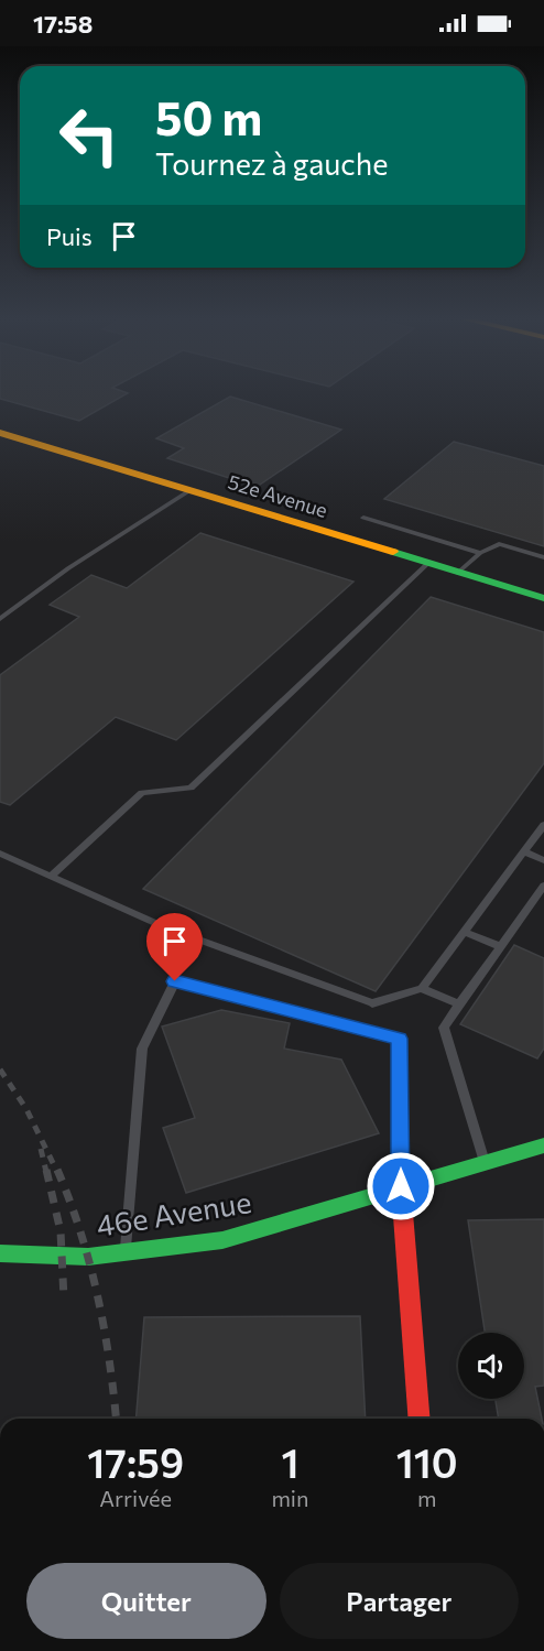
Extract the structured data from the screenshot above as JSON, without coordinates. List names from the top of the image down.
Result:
{
  "streets": {
    "street": ["52e Avenue", "46e Avenue"]
  },
  "page": {
    "status": "17:58",
    "turn": ["50 m", "Tournez à gauche"],
    "then": "Puis",
    "eta": [
      "17:59",
      "Arrivée",
      "1",
      "min",
      "110",
      "m"
    ],
    "buttons": ["Quitter", "Partager"]
  }
}
